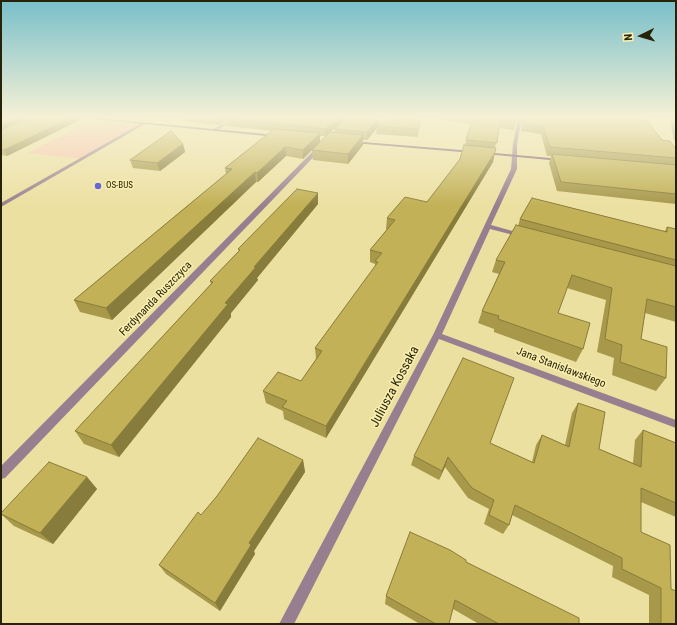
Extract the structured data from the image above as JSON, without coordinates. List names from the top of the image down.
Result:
{
  "streets": {
    "street": ["Ferdynanda Ruszczyca", "Jana Stanisławskiego", "Juliusza Kossaka"]
  },
  "crossings": [
    ["Jana Stanisławskiego", "Juliusza Kossaka"]
  ],
  "places": ["OS-BUS"],
  "north": "left"
}
